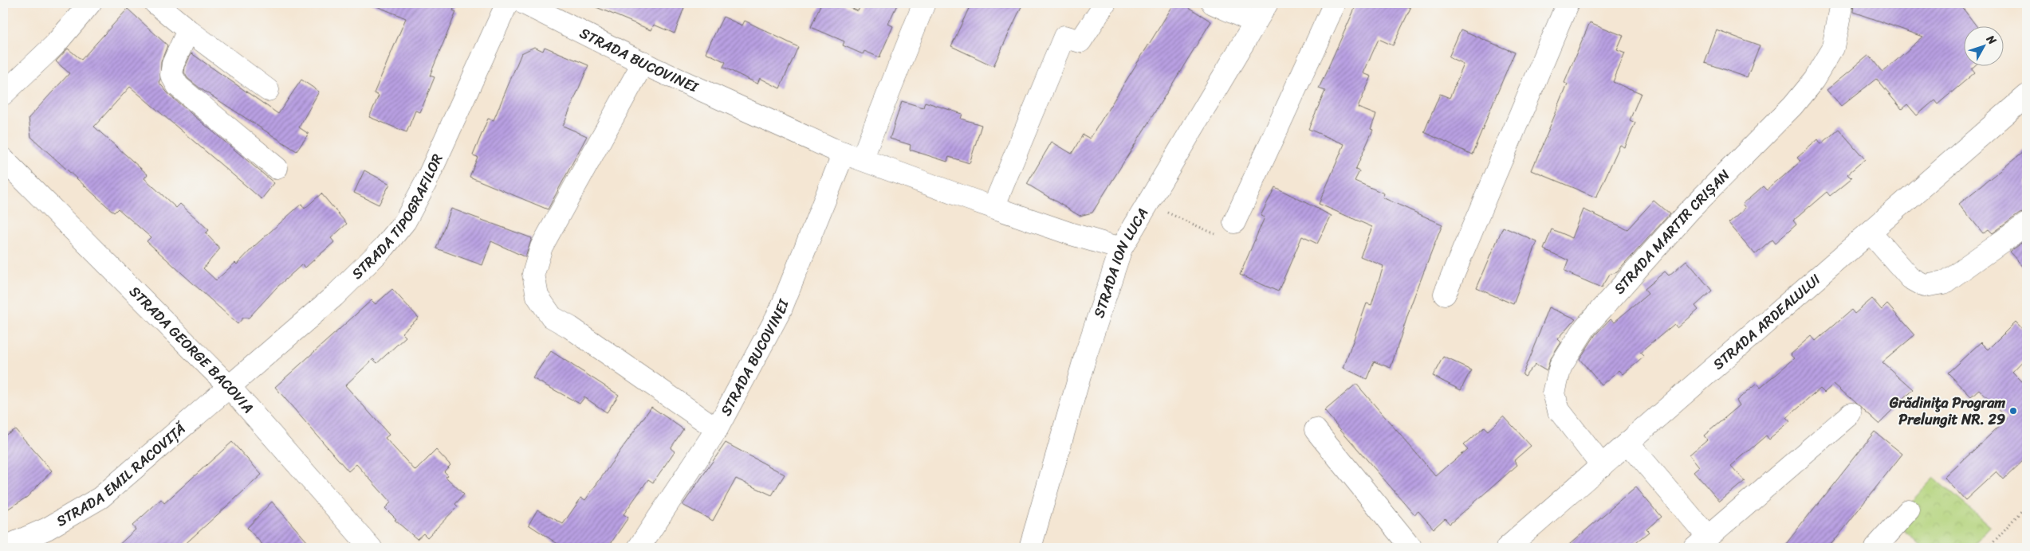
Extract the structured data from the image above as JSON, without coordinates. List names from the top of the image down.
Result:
{
  "streets": {
    "street": [
      "STRADA BUCOVINEI",
      "STRADA TIPOGRAFILOR",
      "STRADA MARTIR CRIȘAN",
      "STRADA ION LUCA",
      "STRADA ARDEALULUI",
      "STRADA GEORGE BACOVIA",
      "STRADA EMIL RACOVIȚĂ"
    ]
  },
  "crossings": [
    ["STRADA BUCOVINEI", "STRADA ION LUCA"],
    ["STRADA TIPOGRAFILOR", "STRADA GEORGE BACOVIA"],
    ["STRADA TIPOGRAFILOR", "STRADA EMIL RACOVIȚĂ"],
    ["STRADA MARTIR CRIȘAN", "STRADA ARDEALULUI"],
    ["STRADA GEORGE BACOVIA", "STRADA EMIL RACOVIȚĂ"]
  ],
  "places": ["Grădiniţa Program Prelungit NR. 29"],
  "north": "top right"
}
